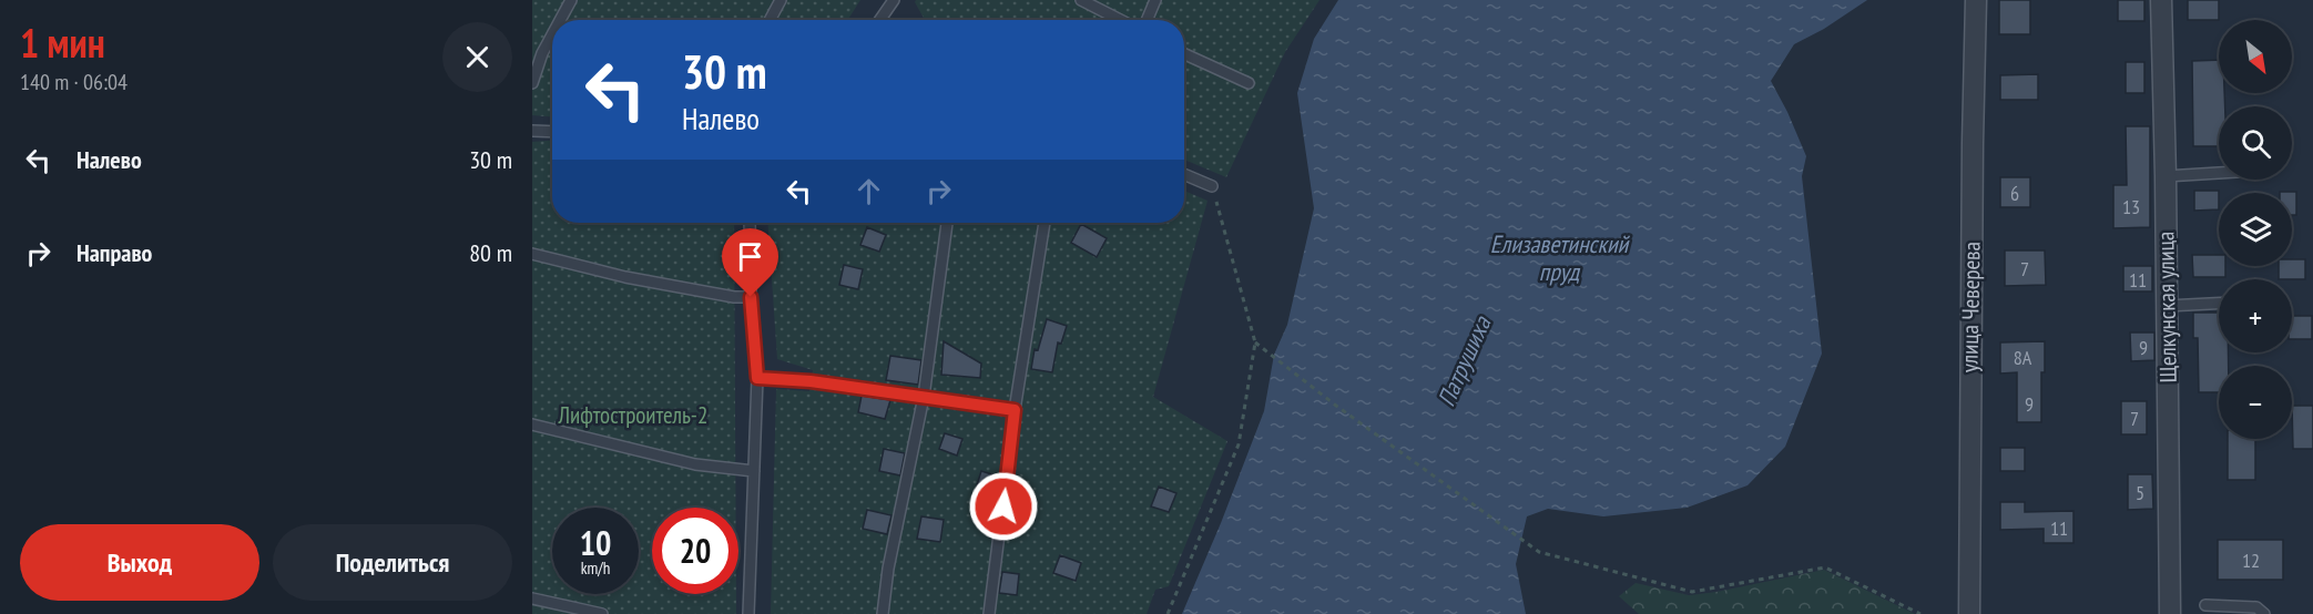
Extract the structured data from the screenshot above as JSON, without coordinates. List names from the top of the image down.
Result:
{
  "streets": {
    "street": ["улица Чеверева", "Щелкунская улица"]
  },
  "water": ["Елизаветинский пруд", "Патрушиха"],
  "parks": ["Лифтостроитель-2"],
  "house_numbers": [
    "6",
    "13",
    "7",
    "11",
    "9",
    "8А",
    "9",
    "7",
    "5",
    "11",
    "12"
  ],
  "north": "bottom right",
  "page": {
    "heading": ["1 мин", "140 m · 06:04"],
    "map_buttons": ["+", "−"],
    "turn": ["30 m", "Налево"],
    "list": [
      {
        "name": "Налево",
        "value": "30 m"
      },
      {
        "name": "Направо",
        "value": "80 m"
      }
    ],
    "speed": "10 km/h",
    "limit": "20",
    "buttons": ["Выход", "Поделиться"]
  }
}
